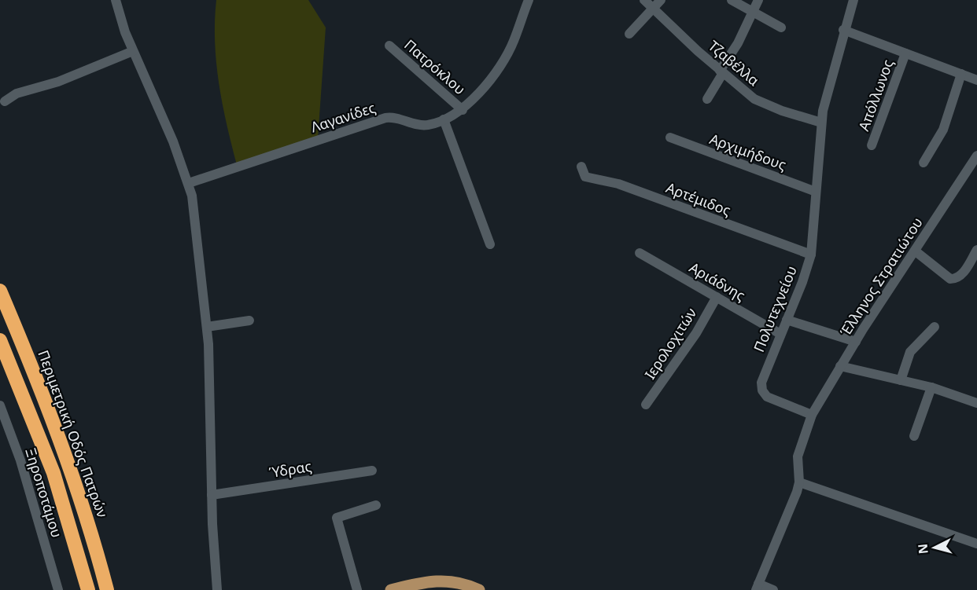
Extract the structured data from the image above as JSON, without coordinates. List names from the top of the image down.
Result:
{
  "streets": {
    "highway": ["Περιμετρική Οδός Πατρών"],
    "street": [
      "Τζαβέλλα",
      "Πατρόκλου",
      "Απόλλωνος",
      "Λαγανίδες",
      "Αρχιμήδους",
      "Αρτέμιδος",
      "Έλληνος Στρατιώτου",
      "Αριάδνης",
      "Πολυτεχνείου",
      "Ιερολοχιτών",
      "Ύδρας",
      "Ξηροποτάμου"
    ]
  },
  "crossings": [
    ["Τζαβέλλα", "Πολυτεχνείου"],
    ["Πατρόκλου", "Λαγανίδες"],
    ["Αρχιμήδους", "Πολυτεχνείου"],
    ["Αρτέμιδος", "Πολυτεχνείου"],
    ["Έλληνος Στρατιώτου", "Πολυτεχνείου"],
    ["Αριάδνης", "Πολυτεχνείου"],
    ["Αριάδνης", "Ιερολοχιτών"]
  ],
  "north": "left"
}
